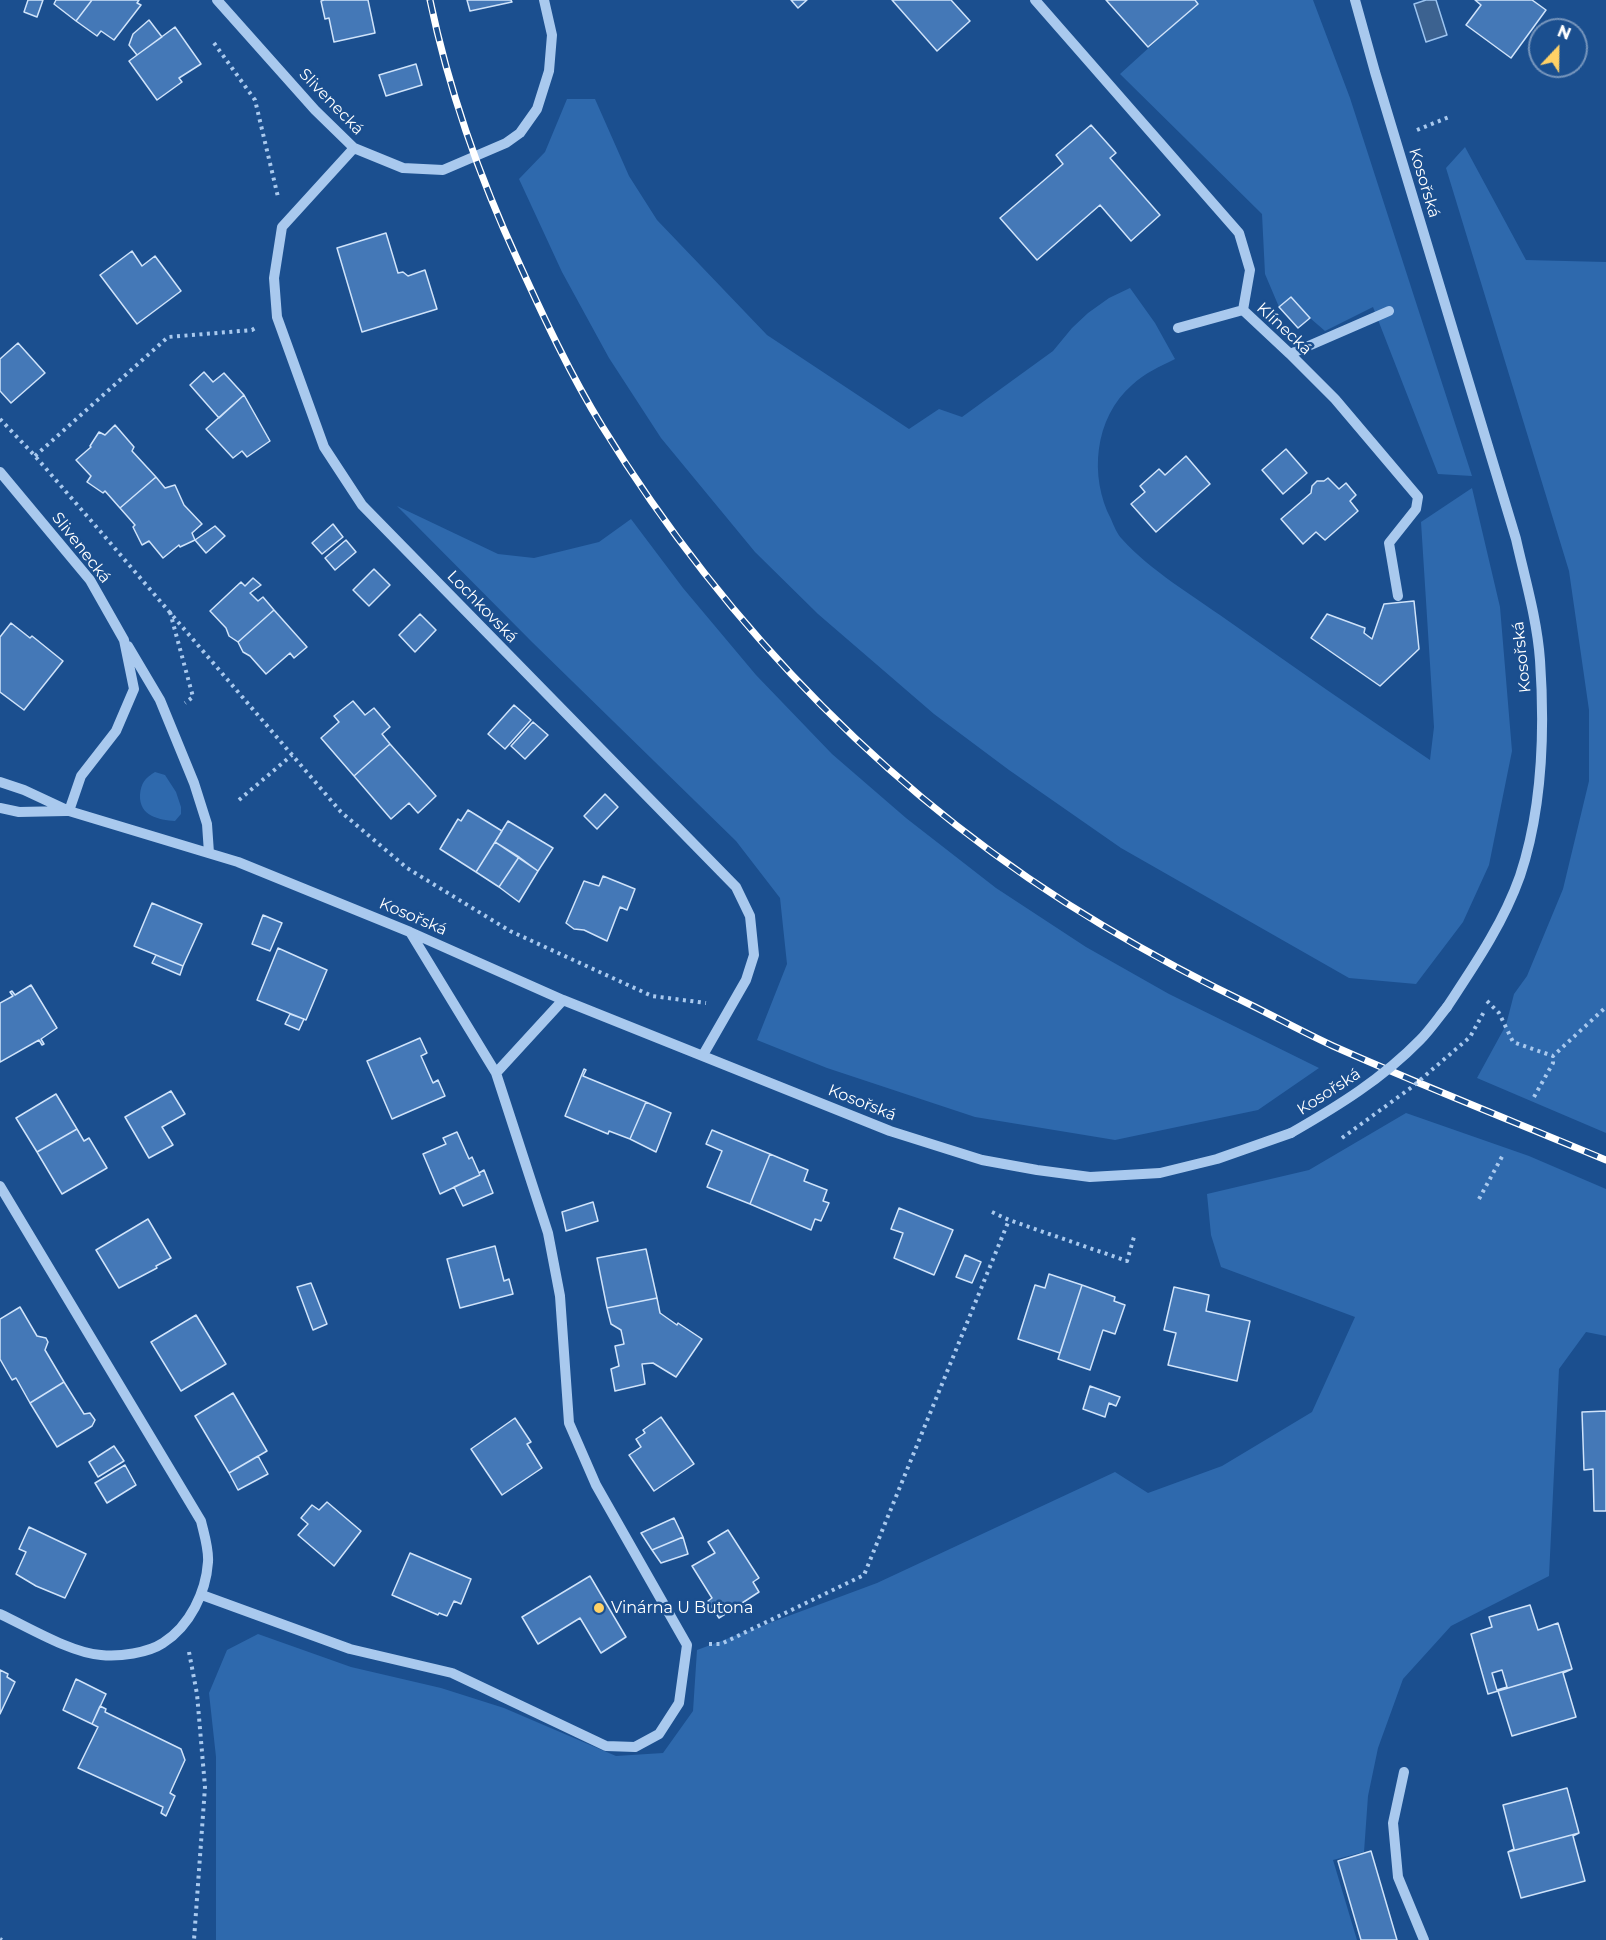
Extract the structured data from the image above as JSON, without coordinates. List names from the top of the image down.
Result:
{
  "streets": {
    "street": [
      "Slivenecká",
      "Kosořská",
      "Klínecká",
      "Lochkovská"
    ]
  },
  "crossings": [
    ["Slivenecká", "Kosořská"],
    ["Kosořská", "Lochkovská"]
  ],
  "places": ["Vinárna U Butona"],
  "north": "top"
}
